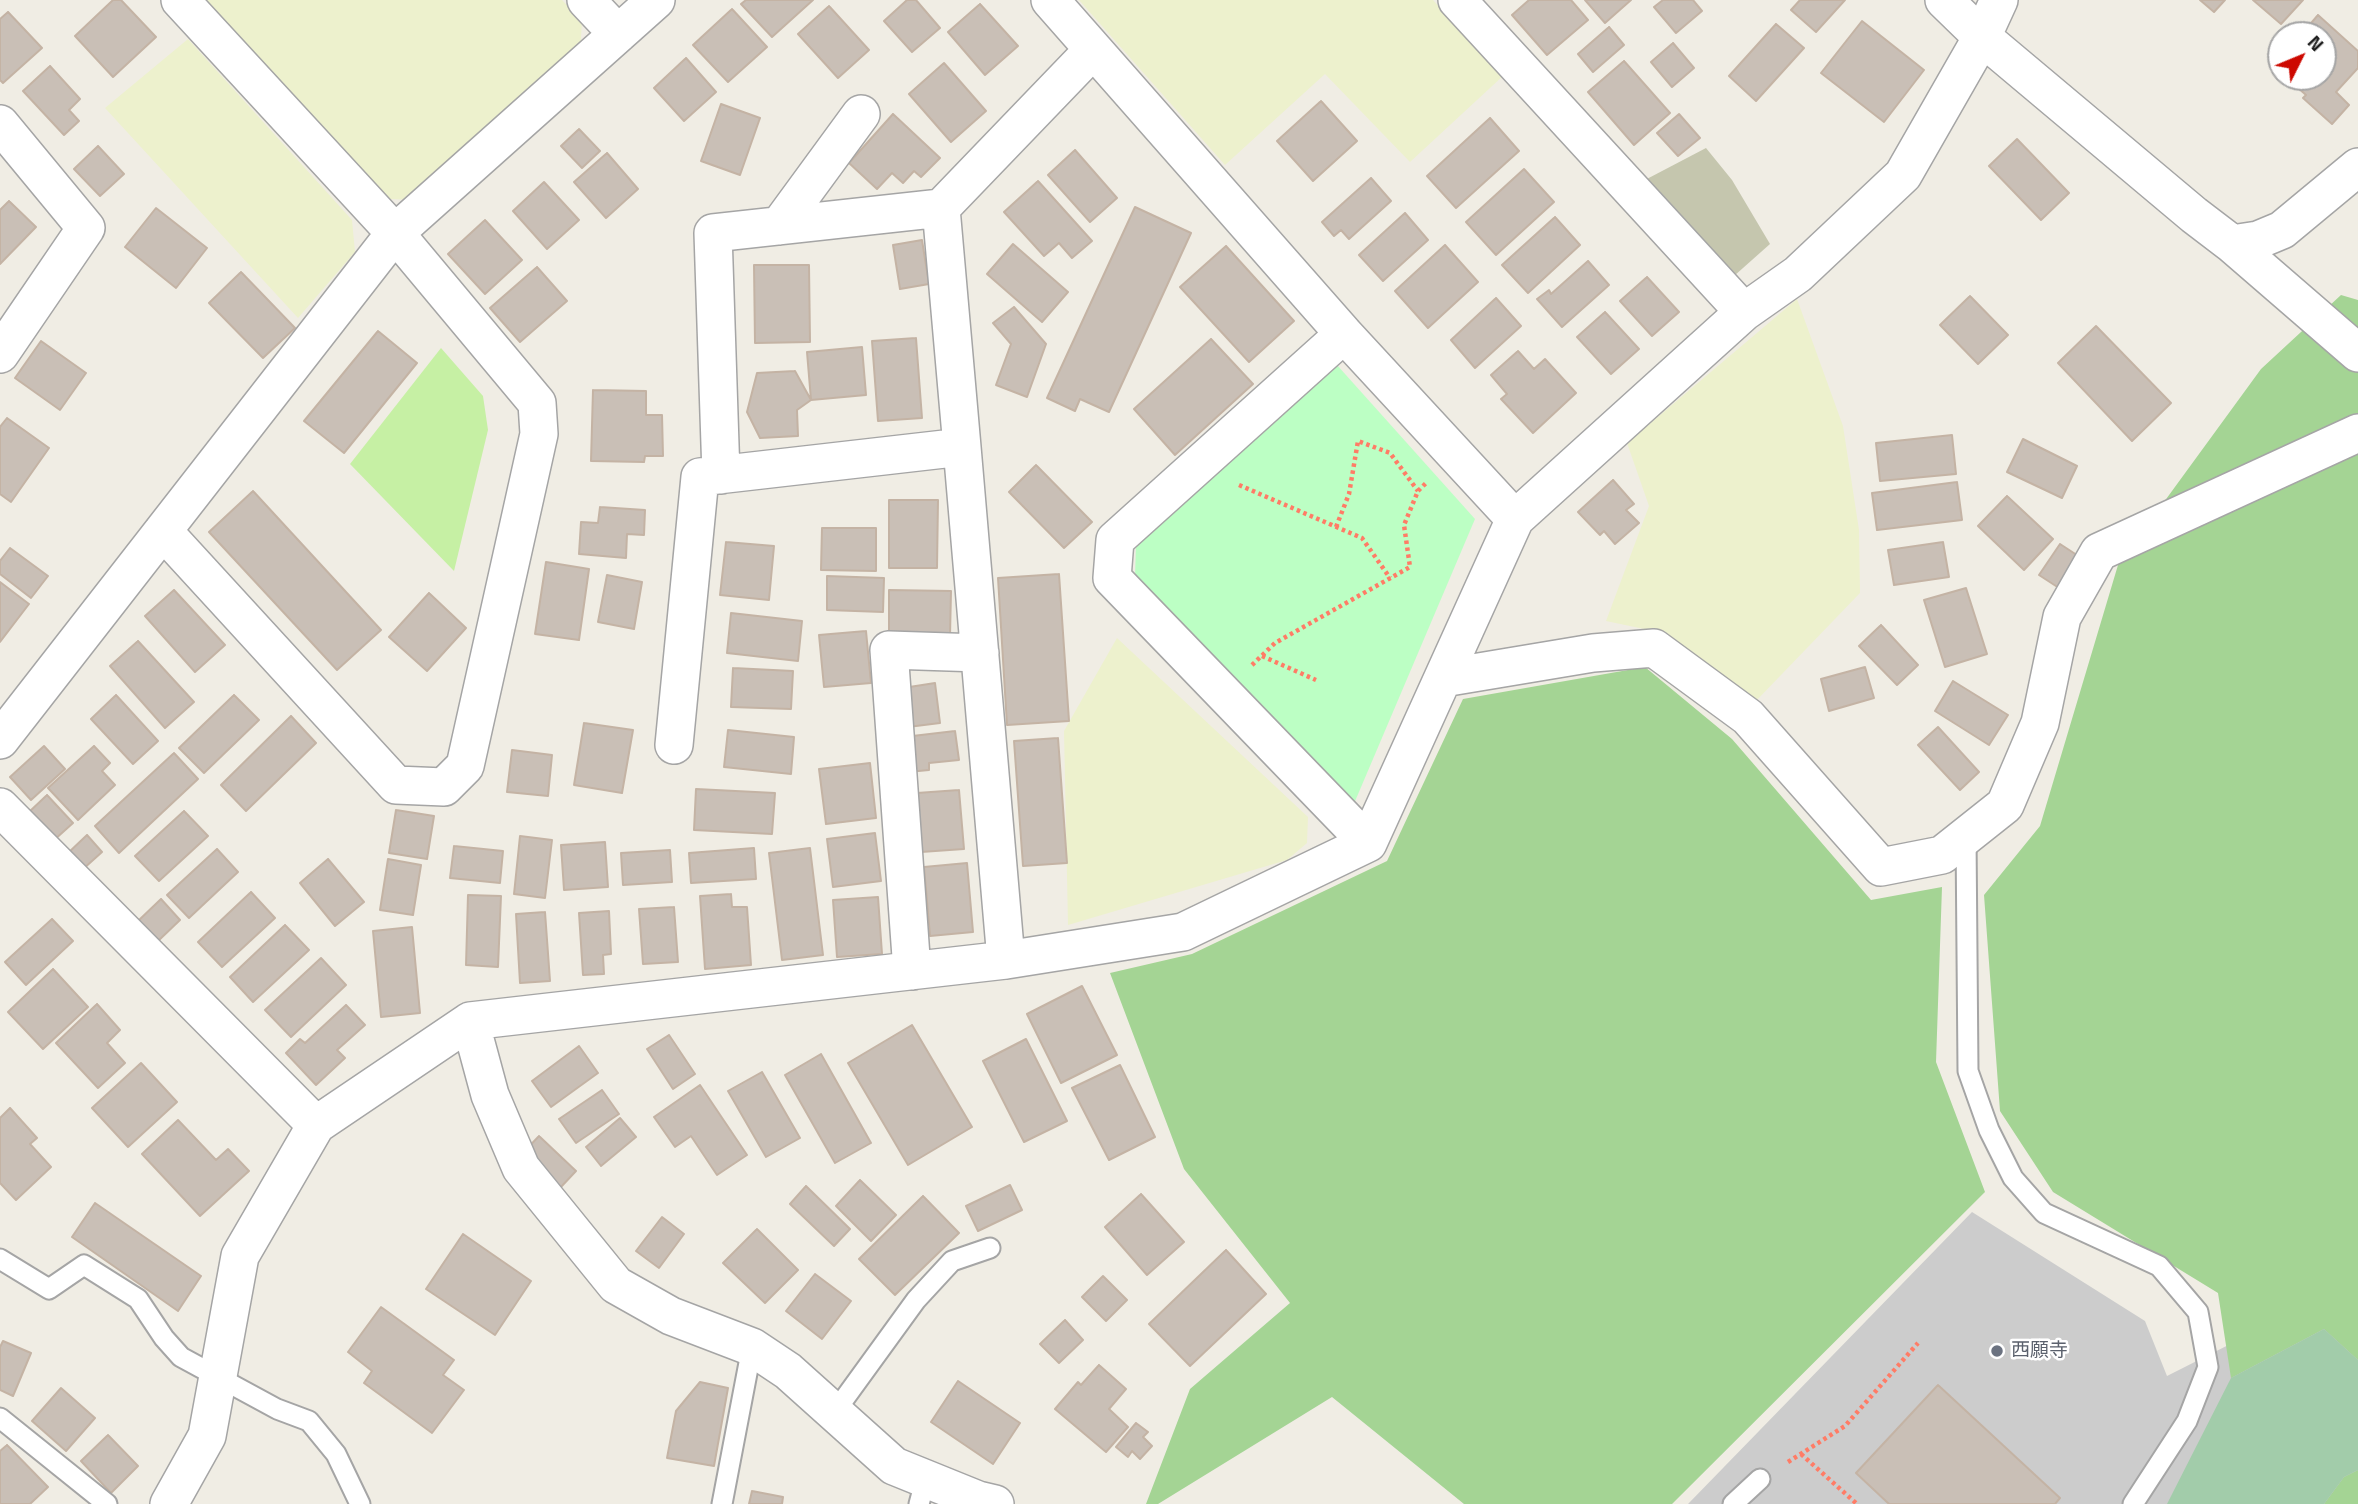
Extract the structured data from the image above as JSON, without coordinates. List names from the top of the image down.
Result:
{
  "places": ["西願寺"],
  "north": "top right"
}
